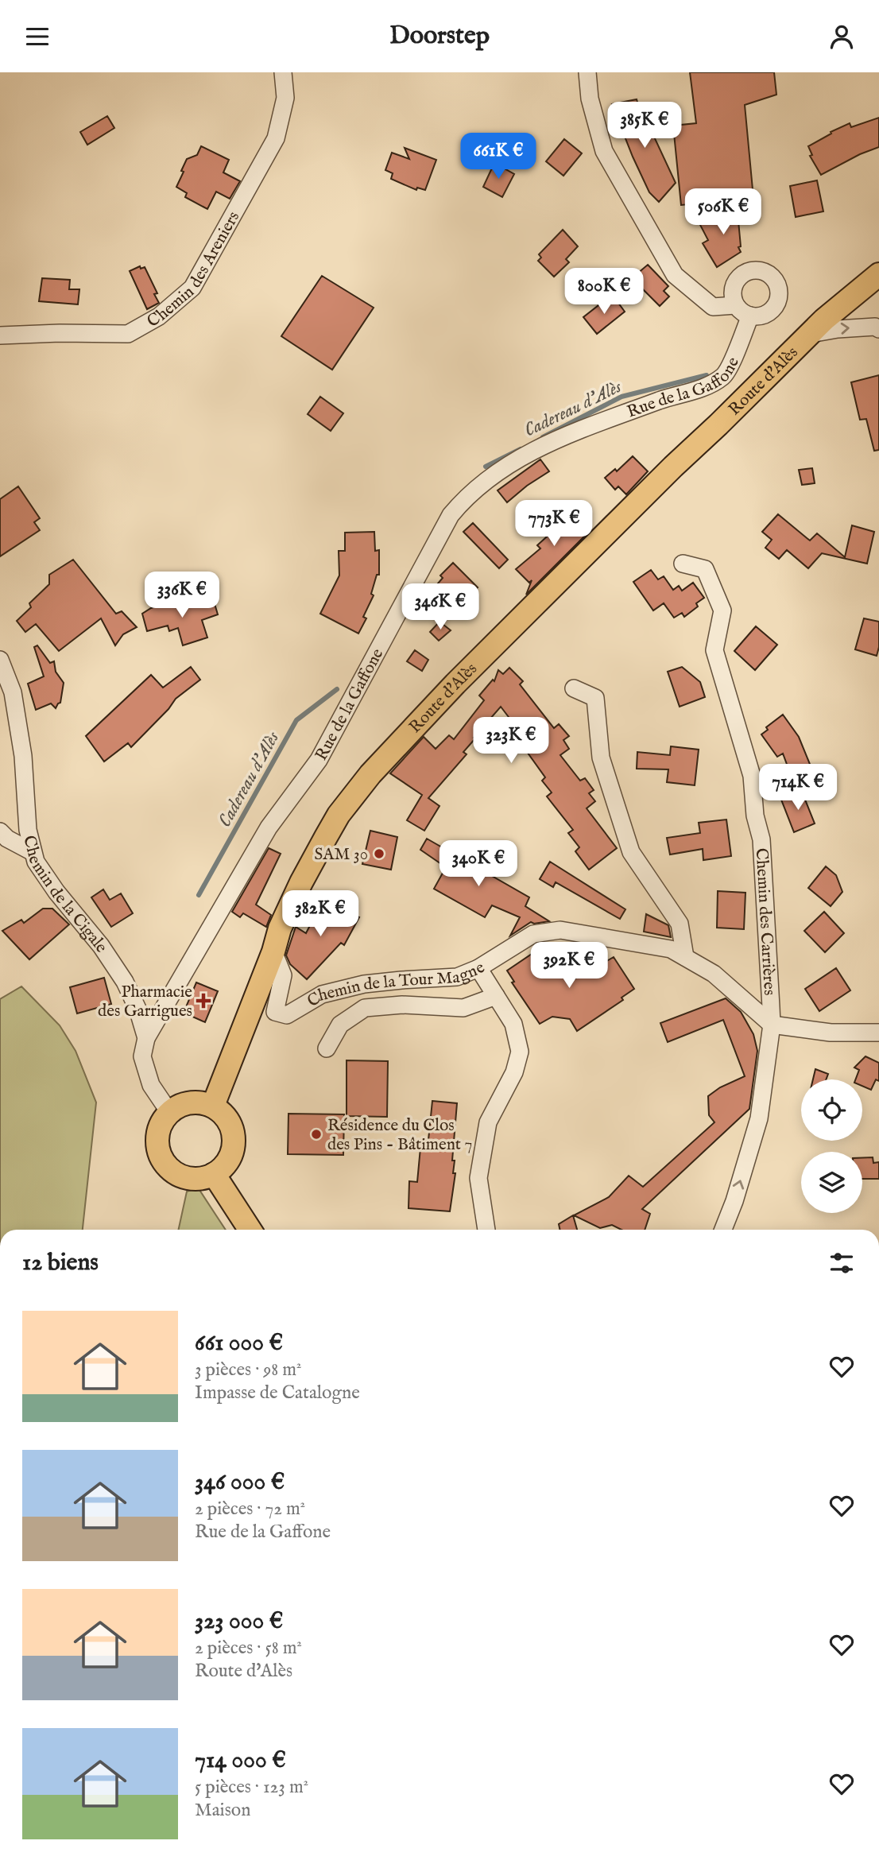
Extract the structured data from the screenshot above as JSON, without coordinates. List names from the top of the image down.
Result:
{
  "streets": {
    "main road": ["Route d'Alès"],
    "street": [
      "Chemin des Areniers",
      "Rue de la Gaffone",
      "Chemin de la Cigale",
      "Chemin des Carrières",
      "Chemin de la Tour Magne"
    ]
  },
  "crossings": [
    ["Route d'Alès", "Chemin de la Cigale"],
    ["Route d'Alès", "Chemin de la Tour Magne"],
    ["Rue de la Gaffone", "Chemin de la Cigale"],
    ["Chemin des Carrières", "Chemin de la Tour Magne"]
  ],
  "water": ["Cadereau d'Alès"],
  "places": {
    "other": ["SAM 30", "Résidence du Clos des Pins - Bâtiment 7"],
    "health": ["Pharmacie des Garrigues"]
  },
  "page": {
    "header": "Doorstep",
    "price": [
      "385K €",
      "661K €",
      "506K €",
      "800K €",
      "773K €",
      "336K €",
      "346K €",
      "323K €",
      "714K €",
      "340K €",
      "382K €",
      "392K €"
    ],
    "heading": "12 biens",
    "list": [
      {
        "name": "661 000 €",
        "note": "3 pièces · 98 m² · Impasse de Catalogne"
      },
      {
        "name": "346 000 €",
        "note": "2 pièces · 72 m² · Rue de la Gaffone"
      },
      {
        "name": "323 000 €",
        "note": "2 pièces · 58 m² · Route d'Alès"
      },
      {
        "name": "714 000 €",
        "note": "5 pièces · 123 m² · Maison"
      }
    ]
  }
}
